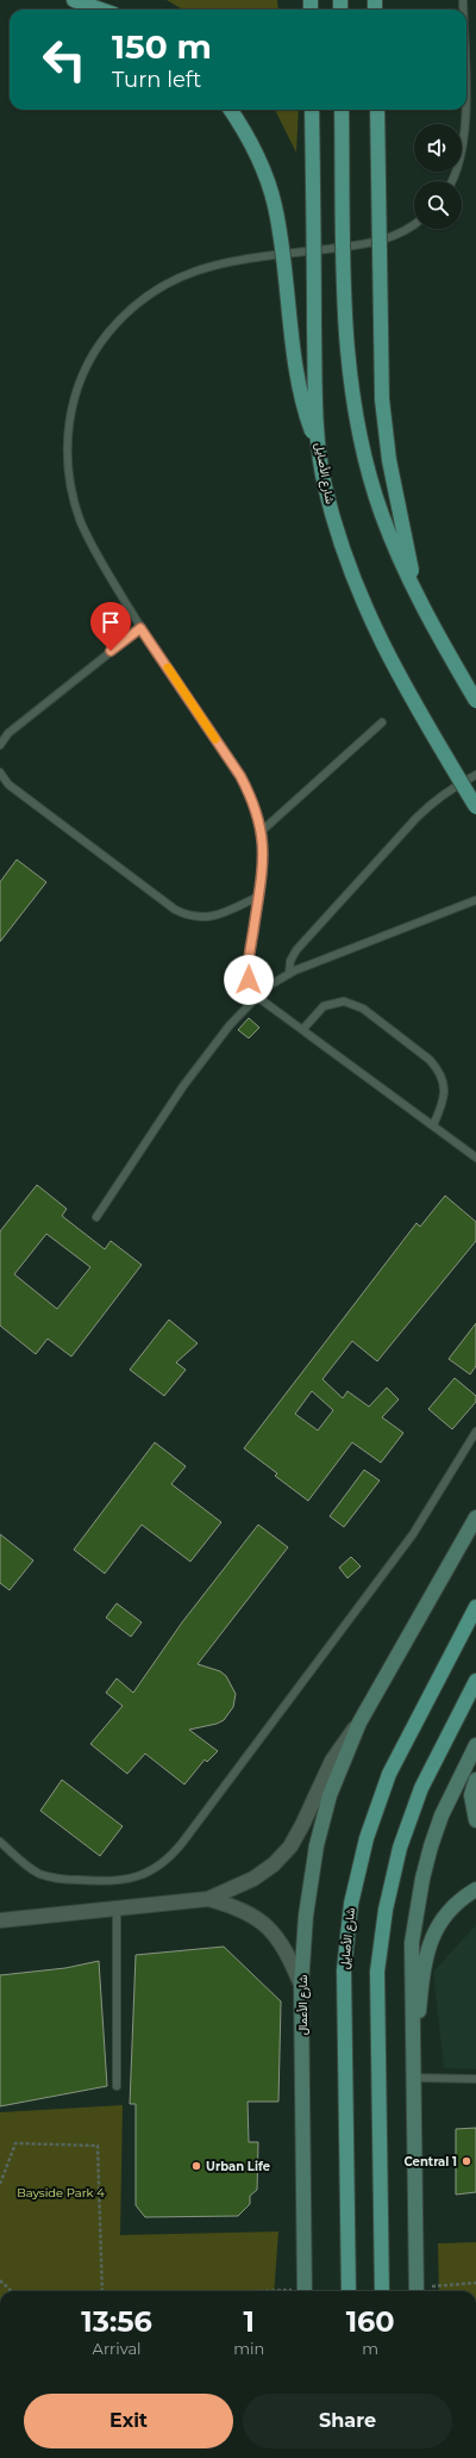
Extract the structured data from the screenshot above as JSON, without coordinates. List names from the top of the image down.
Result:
{
  "streets": {
    "main road": ["شارع الأصايل"],
    "street": ["شارع الأعمال"]
  },
  "parks": ["Bayside Park 4"],
  "places": ["Central 1", "Urban Life"],
  "page": {
    "turn": ["150 m", "Turn left"],
    "eta": [
      "13:56",
      "Arrival",
      "1",
      "min",
      "160",
      "m"
    ],
    "buttons": ["Exit", "Share"]
  }
}
